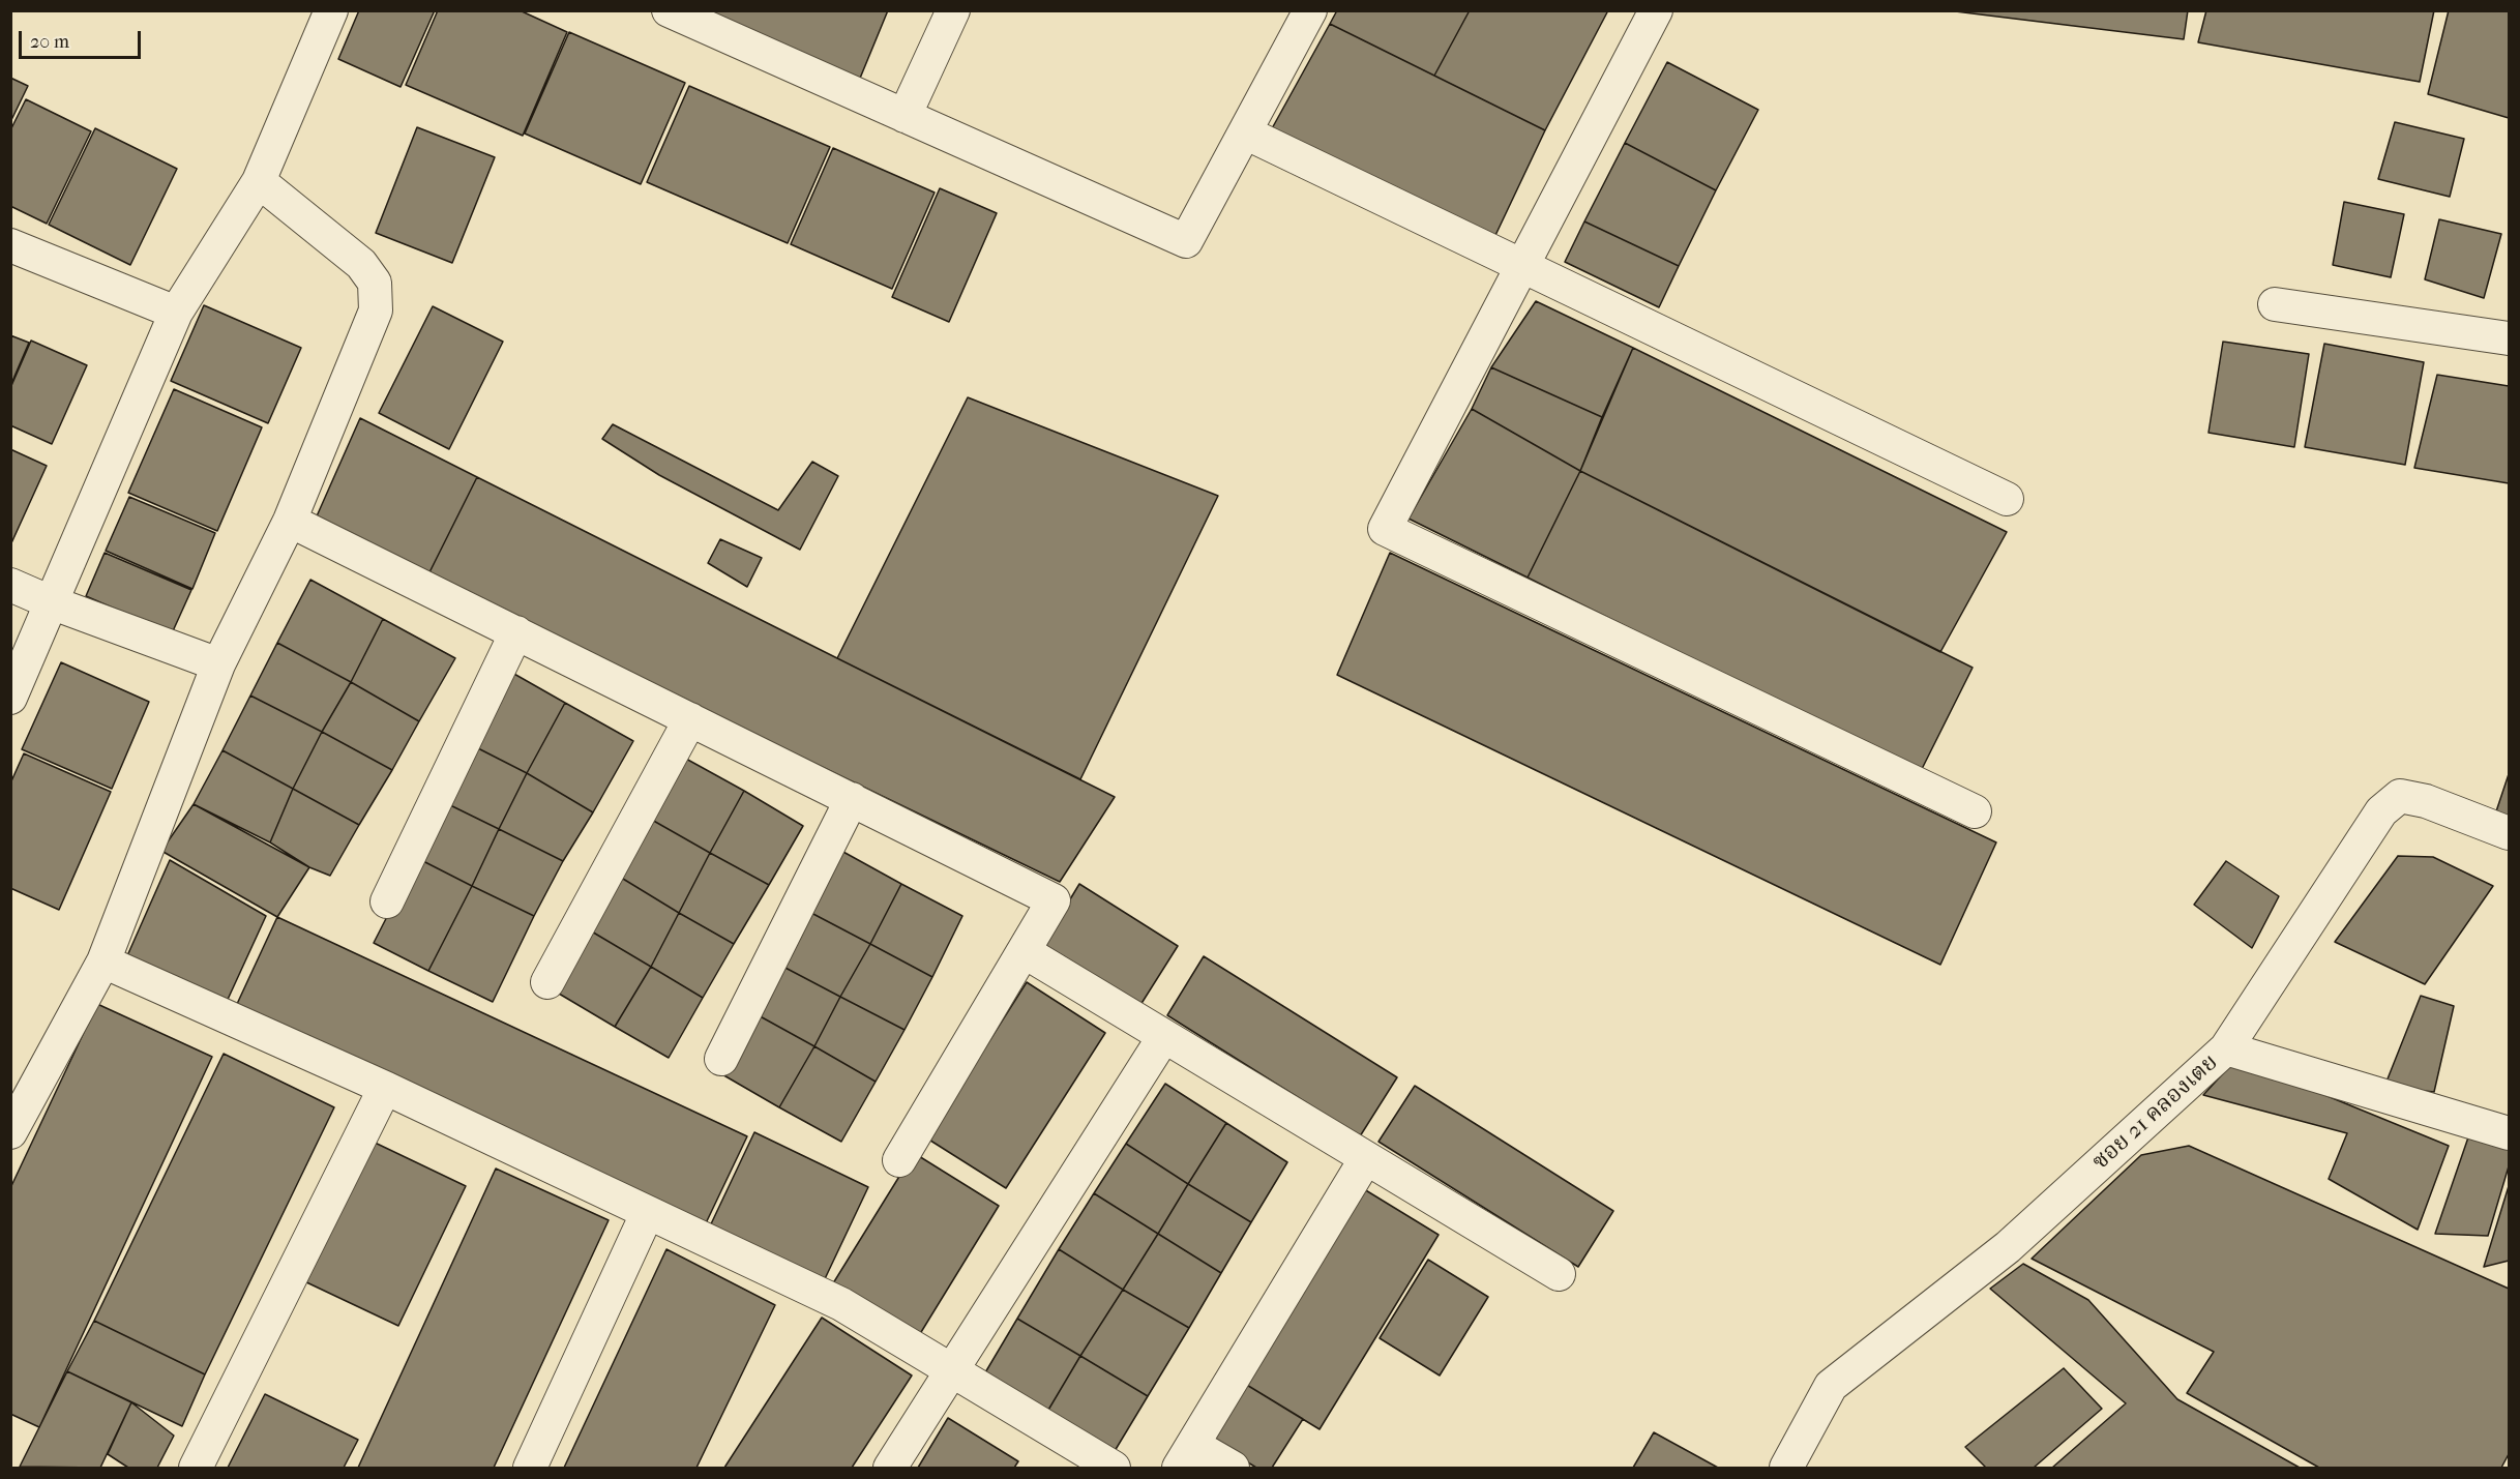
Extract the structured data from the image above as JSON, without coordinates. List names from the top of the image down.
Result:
{
  "streets": {
    "street": ["ซอย 21 คลองเตย"]
  },
  "scale_bar": "20 m"
}
